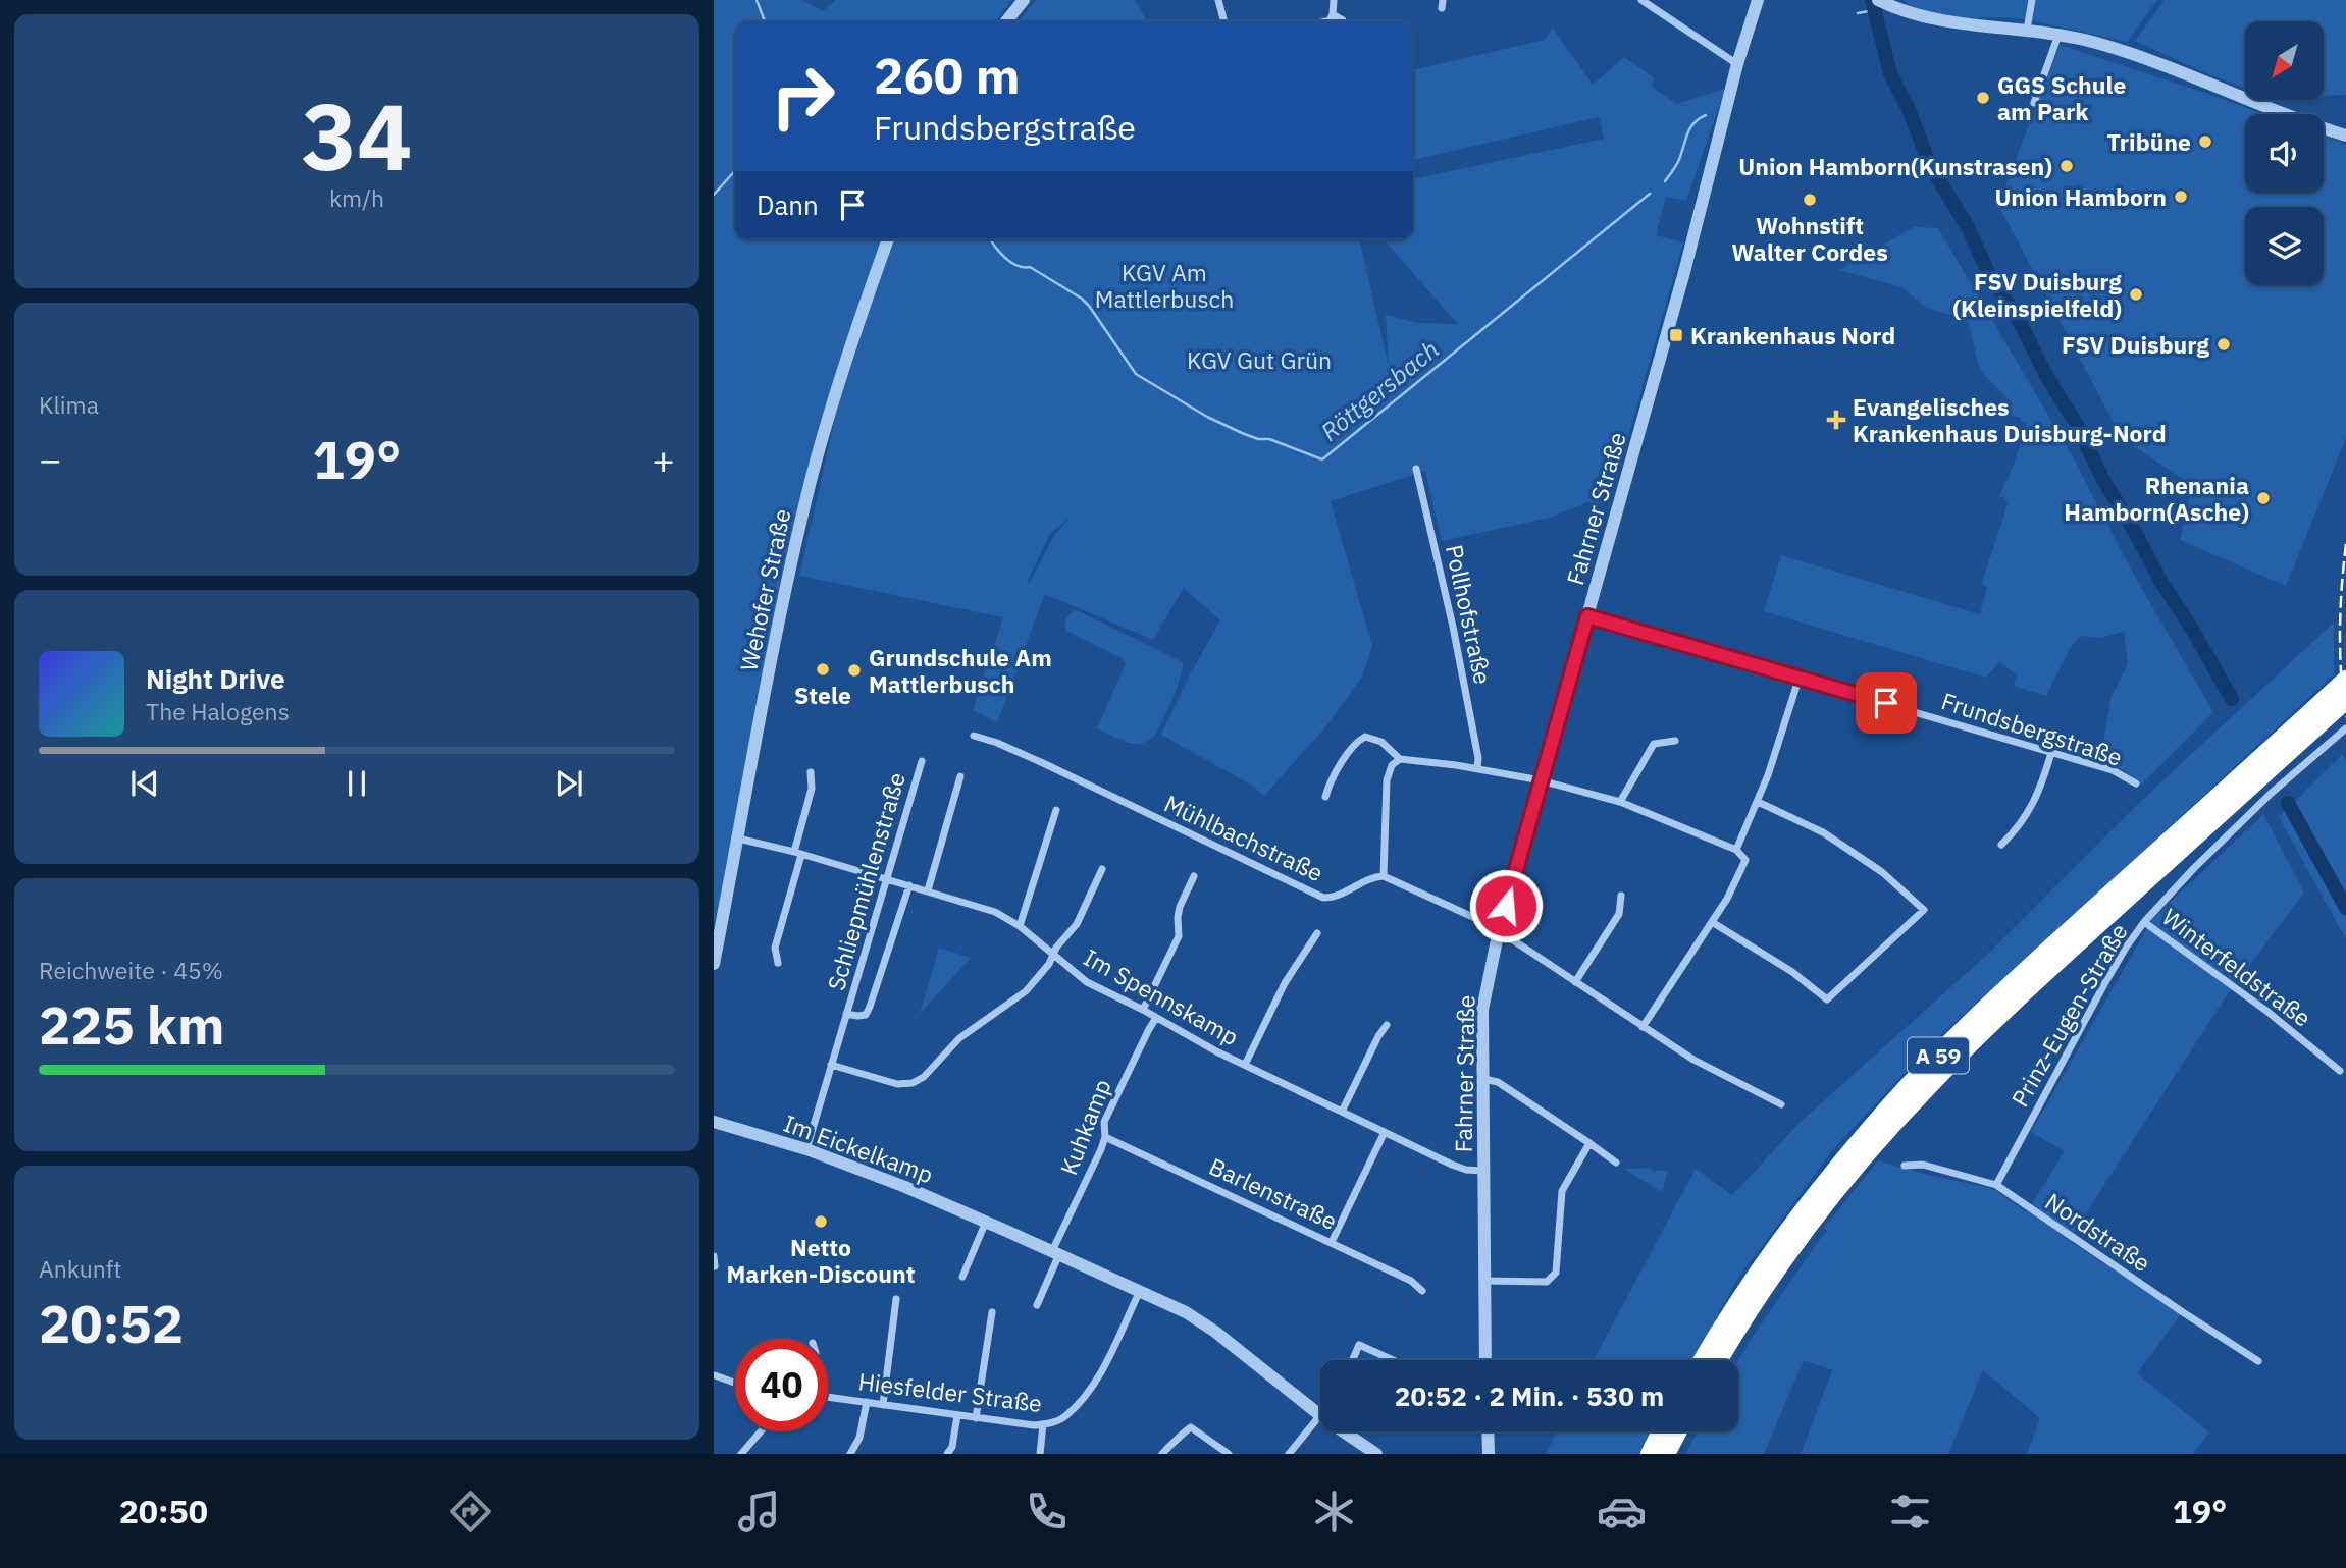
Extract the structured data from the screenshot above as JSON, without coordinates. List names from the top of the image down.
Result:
{
  "streets": {
    "highway": ["A 59"],
    "street": [
      "Fahrner Straße",
      "Wehofer Straße",
      "Pollhofstraße",
      "Frundsbergstraße",
      "Mühlbachstraße",
      "Schliepmühlenstraße",
      "Winterfeldstraße",
      "Im Spennskamp",
      "Prinz-Eugen-Straße",
      "Kuhkamp",
      "Im Eickelkamp",
      "Barlenstraße",
      "Nordstraße",
      "Hiesfelder Straße"
    ]
  },
  "crossings": [
    ["Fahrner Straße", "Frundsbergstraße"],
    ["Fahrner Straße", "Im Spennskamp"],
    ["Wehofer Straße", "Im Spennskamp"],
    ["Schliepmühlenstraße", "Im Spennskamp"],
    ["Schliepmühlenstraße", "Im Eickelkamp"],
    ["Winterfeldstraße", "Prinz-Eugen-Straße"],
    ["Im Spennskamp", "Kuhkamp"],
    ["Prinz-Eugen-Straße", "Nordstraße"],
    ["Kuhkamp", "Im Eickelkamp"],
    ["Kuhkamp", "Barlenstraße"],
    ["Im Eickelkamp", "Hiesfelder Straße"]
  ],
  "water": ["Röttgersbach"],
  "parks": ["KGV Am Mattlerbusch", "KGV Gut Grün"],
  "places": {
    "other": [
      "GGS Schule am Park",
      "Tribüne",
      "Union Hamborn(Kunstrasen)",
      "Union Hamborn",
      "Wohnstift Walter Cordes",
      "FSV Duisburg (Kleinspielfeld)",
      "FSV Duisburg",
      "Rhenania Hamborn(Asche)",
      "Stele",
      "Grundschule Am Mattlerbusch",
      "Netto Marken-Discount"
    ],
    "transit": ["Krankenhaus Nord"],
    "health": ["Evangelisches Krankenhaus Duisburg-Nord"]
  },
  "north": "bottom left",
  "page": {
    "tile": [
      ["34", "km/h"],
      "Klima",
      ["Reichweite · 45%", "225 km"],
      ["Ankunft", "20:52"]
    ],
    "turn": ["260 m", "Frundsbergstraße"],
    "then": "Dann",
    "heat": ["−", "19°", "+"],
    "song": ["Night Drive", "The Halogens"],
    "limit": "40",
    "trip": "20:52 · 2 Min. · 530 m",
    "tabs": ["20:50", "19°"]
  }
}
